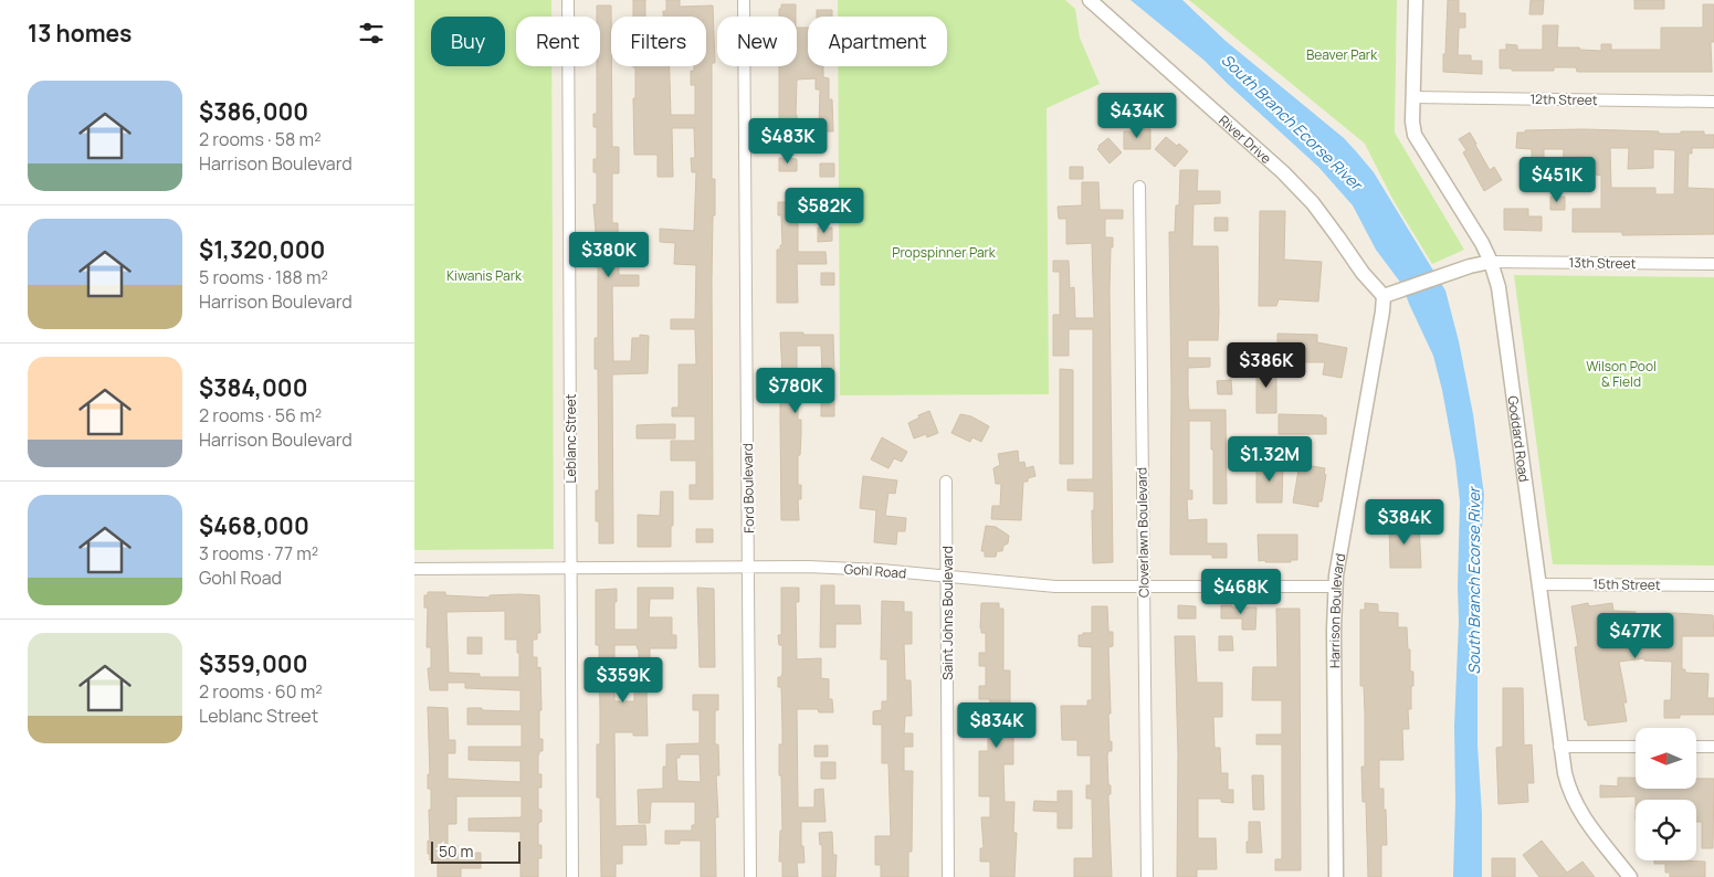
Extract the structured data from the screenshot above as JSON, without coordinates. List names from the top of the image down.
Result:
{
  "streets": {
    "street": [
      "12th Street",
      "River Drive",
      "13th Street",
      "Leblanc Street",
      "Goddard Road",
      "Ford Boulevard",
      "Cloverlawn Boulevard",
      "Gohl Road",
      "15th Street",
      "Harrison Boulevard",
      "Saint Johns Boulevard"
    ]
  },
  "crossings": [
    ["12th Street", "Goddard Road"],
    ["River Drive", "Harrison Boulevard"],
    ["13th Street", "Goddard Road"],
    ["Leblanc Street", "Gohl Road"],
    ["Goddard Road", "15th Street"],
    ["Ford Boulevard", "Gohl Road"],
    ["Cloverlawn Boulevard", "Gohl Road"],
    ["Gohl Road", "Harrison Boulevard"],
    ["Gohl Road", "Saint Johns Boulevard"]
  ],
  "water": ["South Branch Ecorse River"],
  "parks": [
    "Beaver Park",
    "Propspinner Park",
    "Kiwanis Park",
    "Wilson Pool & Field"
  ],
  "scale_bar": "50 m",
  "north": "left",
  "page": {
    "heading": "13 homes",
    "chip": [
      "Buy",
      "Rent",
      "Filters",
      "New",
      "Apartment"
    ],
    "list": [
      {
        "name": "$386,000",
        "note": "2 rooms · 58 m² · Harrison Boulevard"
      },
      {
        "name": "$1,320,000",
        "note": "5 rooms · 188 m² · Harrison Boulevard"
      },
      {
        "name": "$384,000",
        "note": "2 rooms · 56 m² · Harrison Boulevard"
      },
      {
        "name": "$468,000",
        "note": "3 rooms · 77 m² · Gohl Road"
      },
      {
        "name": "$359,000",
        "note": "2 rooms · 60 m² · Leblanc Street"
      }
    ],
    "price": [
      "$434K",
      "$483K",
      "$451K",
      "$582K",
      "$380K",
      "$386K",
      "$780K",
      "$1.32M",
      "$384K",
      "$468K",
      "$477K",
      "$359K",
      "$834K"
    ],
    "scale": "50 m"
  }
}
